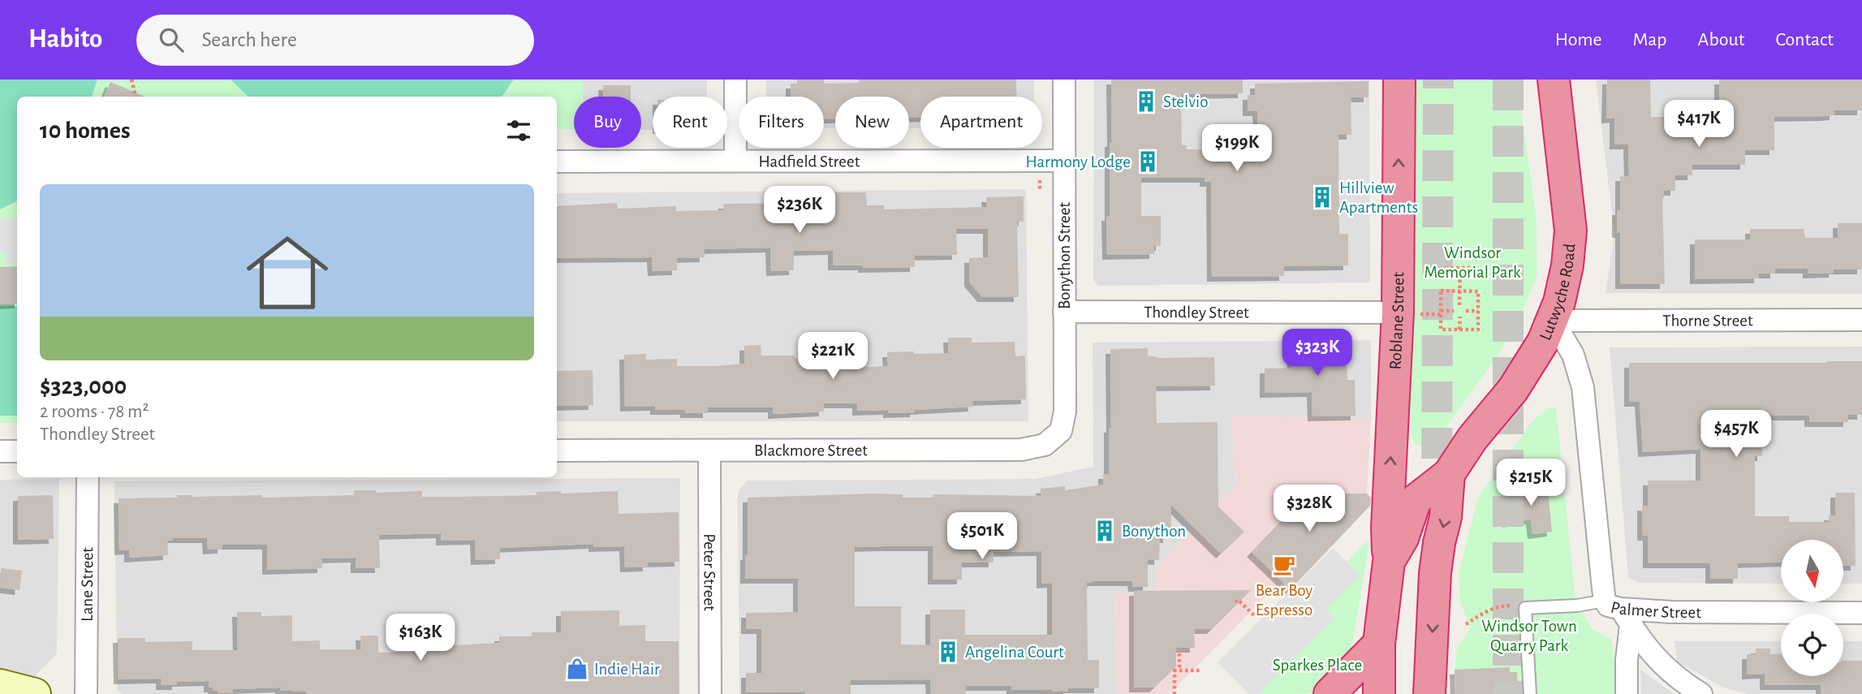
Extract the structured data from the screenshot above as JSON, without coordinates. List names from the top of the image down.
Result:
{
  "streets": {
    "highway": ["Lutwyche Road", "Roblane Street"],
    "street": [
      "Hadfield Street",
      "Bonython Street",
      "Thondley Street",
      "Thorne Street",
      "Blackmore Street",
      "Peter Street",
      "Lane Street",
      "Palmer Street"
    ]
  },
  "crossings": [
    ["Hadfield Street", "Bonython Street"],
    ["Bonython Street", "Thondley Street"],
    ["Bonython Street", "Blackmore Street"],
    ["Lutwyche Road", "Thorne Street"],
    ["Lutwyche Road", "Roblane Street"],
    ["Lutwyche Road", "Palmer Street"],
    ["Thondley Street", "Roblane Street"],
    ["Thorne Street", "Palmer Street"],
    ["Blackmore Street", "Peter Street"]
  ],
  "one_way": ["Roblane Street"],
  "parks": ["Windsor Memorial Park", "Windsor Town Quarry Park", "Sparkes Place"],
  "places": {
    "building": [
      "Stelvio",
      "Harmony Lodge",
      "Hillview Apartments",
      "Bonython",
      "Angelina Court"
    ],
    "cafe": ["Bear Boy Espresso"],
    "shop": ["Indie Hair"]
  },
  "north": "bottom",
  "page": {
    "header": "Habito",
    "search": "Search here",
    "nav": [
      "Home",
      "Map",
      "About",
      "Contact"
    ],
    "chip": [
      "Buy",
      "Rent",
      "Filters",
      "New",
      "Apartment"
    ],
    "heading": "10 homes",
    "price": [
      "$417K",
      "$199K",
      "$236K",
      "$323K",
      "$221K",
      "$457K",
      "$215K",
      "$328K",
      "$501K",
      "$163K"
    ],
    "list": [
      {
        "name": "$323,000",
        "note": "2 rooms · 78 m² · Thondley Street"
      }
    ]
  }
}
